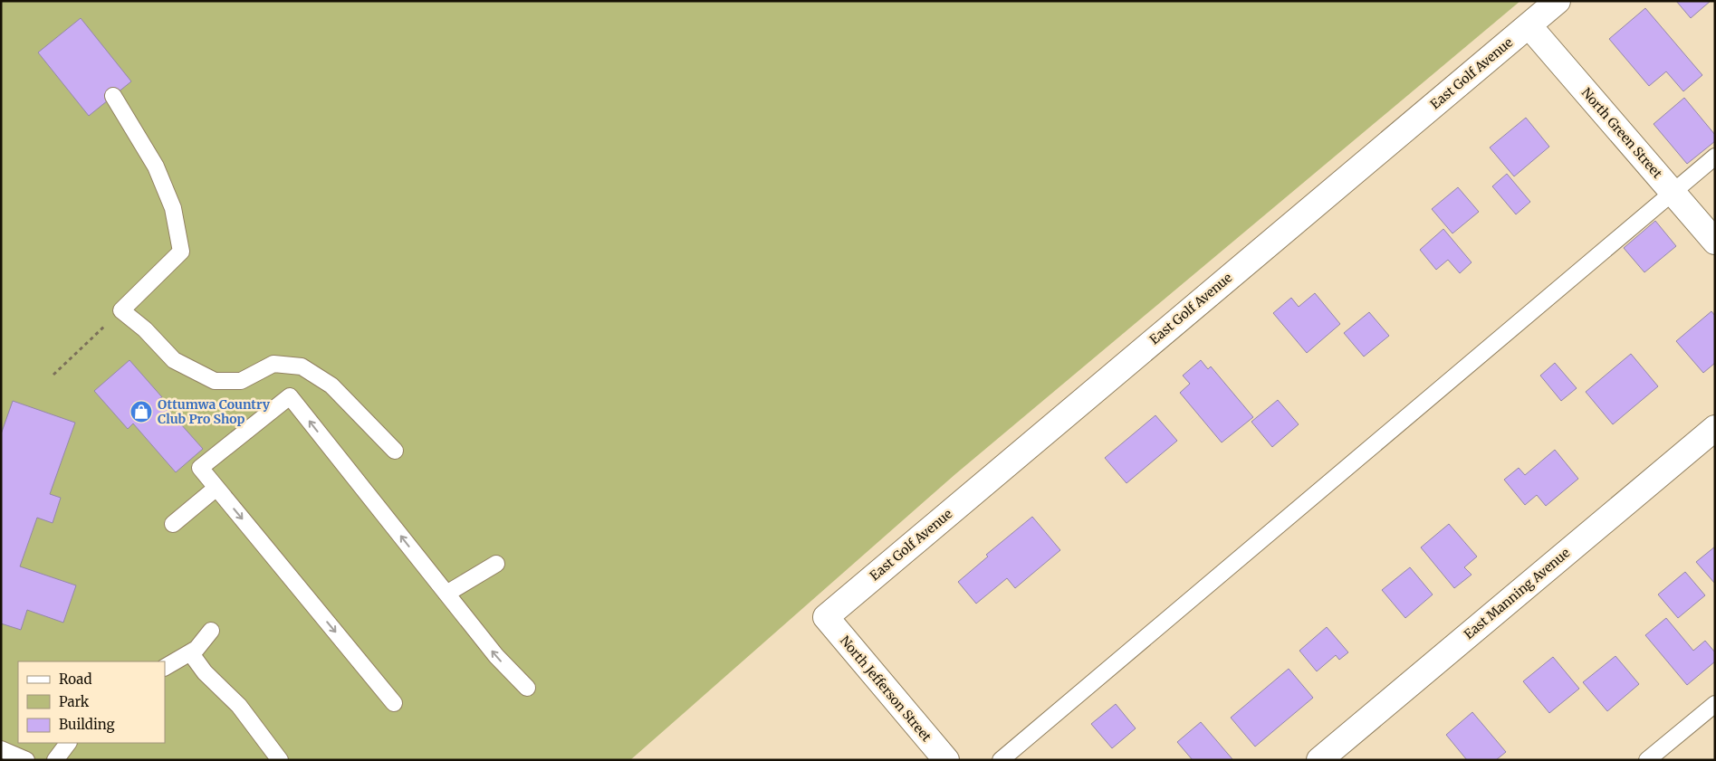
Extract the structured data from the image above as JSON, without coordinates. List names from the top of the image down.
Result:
{
  "streets": {
    "street": [
      "East Golf Avenue",
      "North Green Street",
      "East Manning Avenue",
      "North Jefferson Street"
    ]
  },
  "crossings": [
    ["East Golf Avenue", "North Green Street"],
    ["East Golf Avenue", "North Jefferson Street"]
  ],
  "places": {
    "shop": ["Ottumwa Country Club Pro Shop"]
  },
  "legend": ["Road", "Park", "Building"]
}
